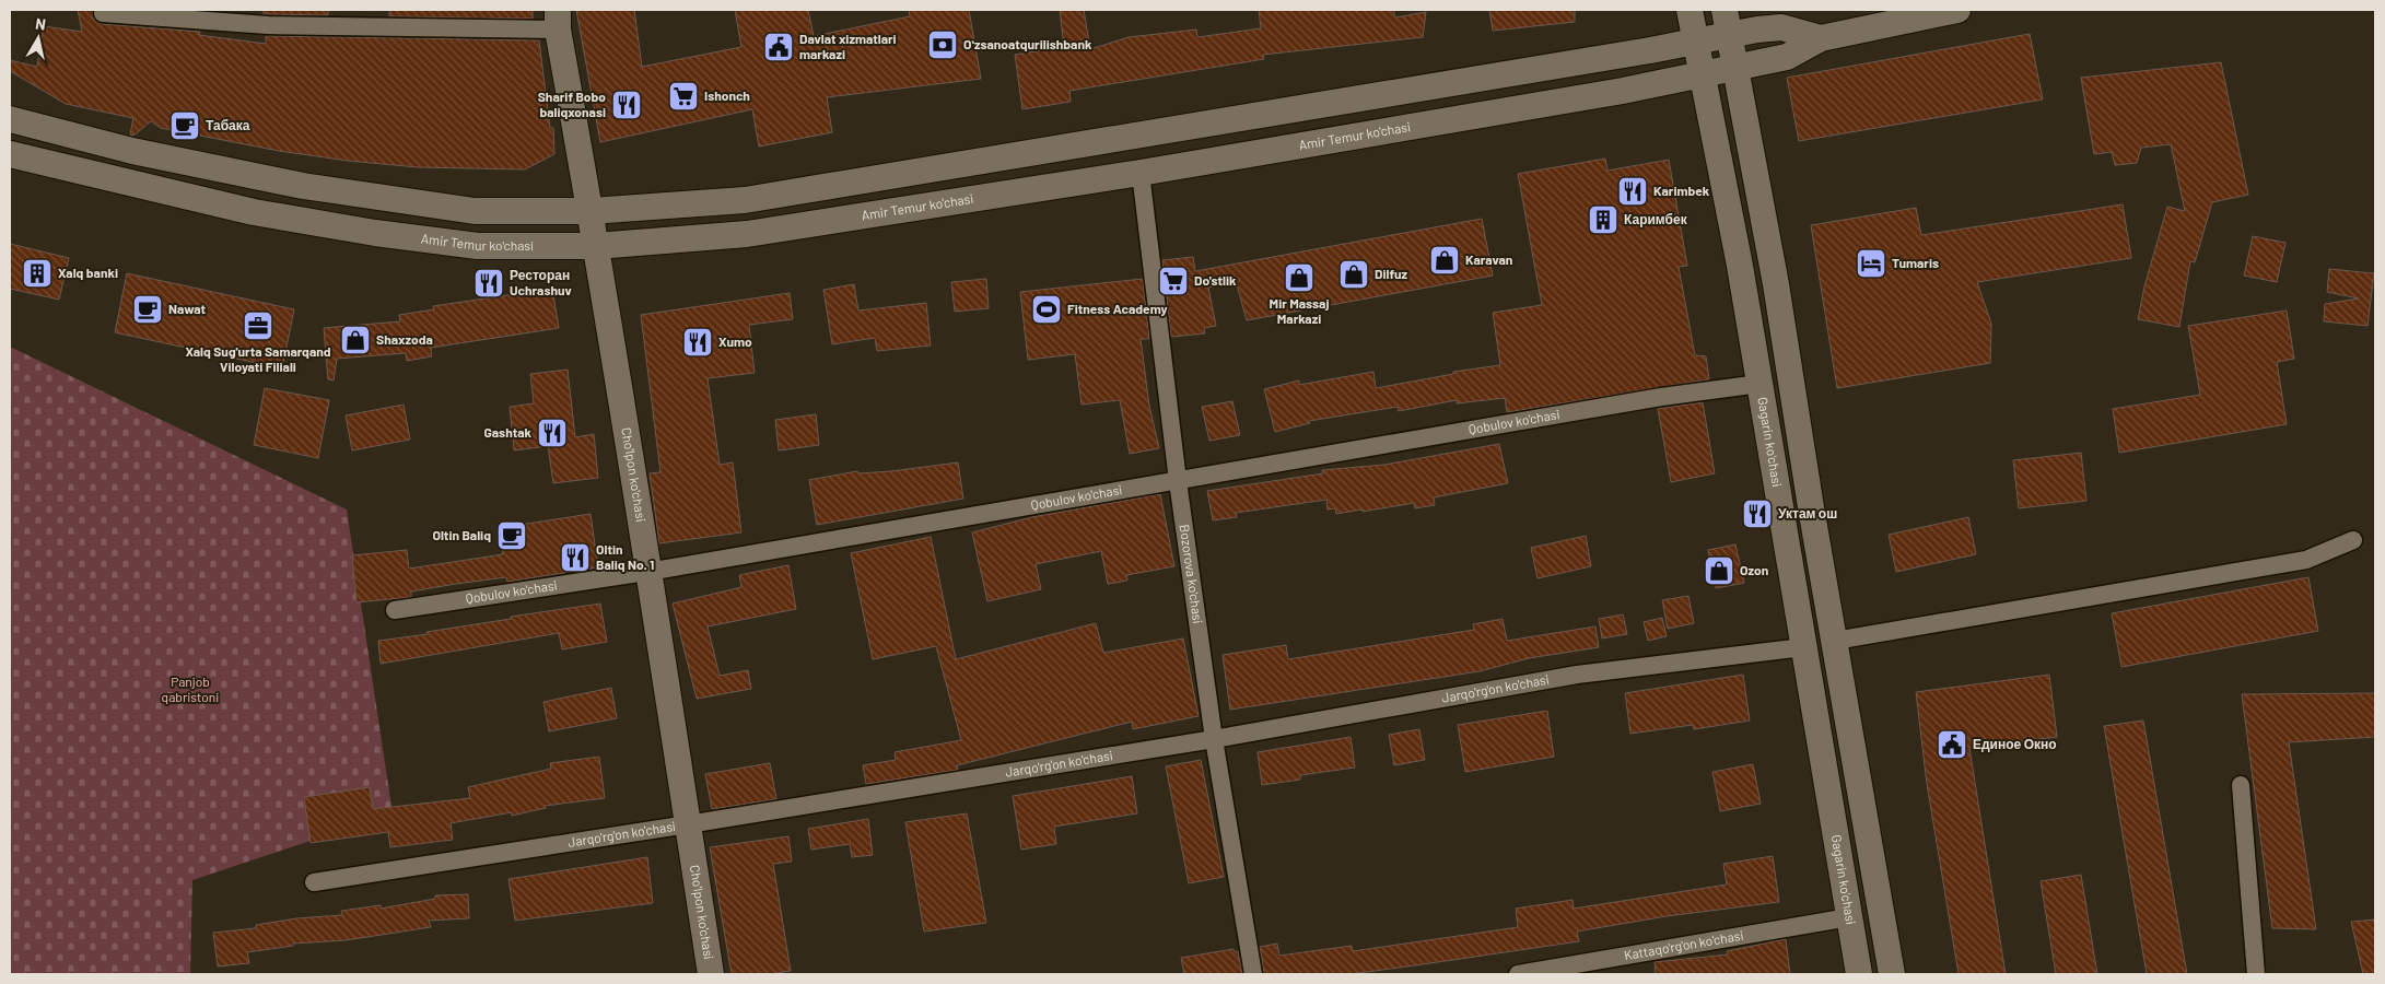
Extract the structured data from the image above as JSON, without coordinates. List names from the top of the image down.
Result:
{
  "streets": {
    "main road": ["Amir Temur ko'chasi", "Gagarin ko'chasi", "Cho'lpon ko'chasi"],
    "street": [
      "Qobulov ko'chasi",
      "Bozorova ko'chasi",
      "Jarqo'rg'on ko'chasi",
      "Kattaqo'rg'on ko'chasi"
    ]
  },
  "crossings": [
    ["Amir Temur ko'chasi", "Gagarin ko'chasi"],
    ["Amir Temur ko'chasi", "Cho'lpon ko'chasi"],
    ["Amir Temur ko'chasi", "Bozorova ko'chasi"],
    ["Qobulov ko'chasi", "Gagarin ko'chasi"],
    ["Qobulov ko'chasi", "Cho'lpon ko'chasi"],
    ["Qobulov ko'chasi", "Bozorova ko'chasi"],
    ["Gagarin ko'chasi", "Jarqo'rg'on ko'chasi"],
    ["Gagarin ko'chasi", "Kattaqo'rg'on ko'chasi"],
    ["Cho'lpon ko'chasi", "Jarqo'rg'on ko'chasi"],
    ["Bozorova ko'chasi", "Jarqo'rg'on ko'chasi"]
  ],
  "parks": ["Panjob qabristoni"],
  "places": {
    "bank": ["Oʻzsanoatqurilishbank"],
    "public building": ["Davlat xizmatlari markazi", "Единое Окно"],
    "supermarket": ["Ishonch", "Do'stlik"],
    "restaurant": [
      "Sharif Bobo baliqxonasi",
      "Karimbek",
      "Ресторан Uchrashuv",
      "Xumo",
      "Gashtak",
      "Уктам ош",
      "Oltin Baliq No. 1"
    ],
    "cafe": ["Табака", "Nawat", "Oltin Baliq"],
    "building": ["Каримбек", "Xalq banki"],
    "shop": [
      "Karavan",
      "Dilfuz",
      "Mir Massaj Markazi",
      "Shaxzoda",
      "Ozon"
    ],
    "hotel": ["Tumaris"],
    "sports": ["Fitness Academy"],
    "office": ["Xalq Sug'urta Samarqand Viloyati Filiali"]
  },
  "north": "top"
}
